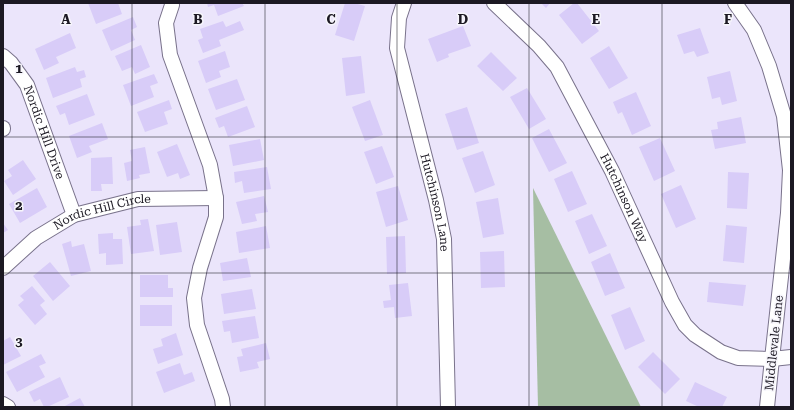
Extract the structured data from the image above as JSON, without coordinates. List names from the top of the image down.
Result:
{
  "streets": {
    "street": [
      "Nordic Hill Drive",
      "Hutchinson Way",
      "Hutchinson Lane",
      "Nordic Hill Circle",
      "Middlevale Lane"
    ]
  },
  "crossings": [
    ["Nordic Hill Drive", "Nordic Hill Circle"],
    ["Hutchinson Way", "Middlevale Lane"]
  ],
  "grid": {
    "columns": [
      "A",
      "B",
      "C",
      "D",
      "E",
      "F"
    ],
    "rows": ["1", "2", "3"]
  }
}
